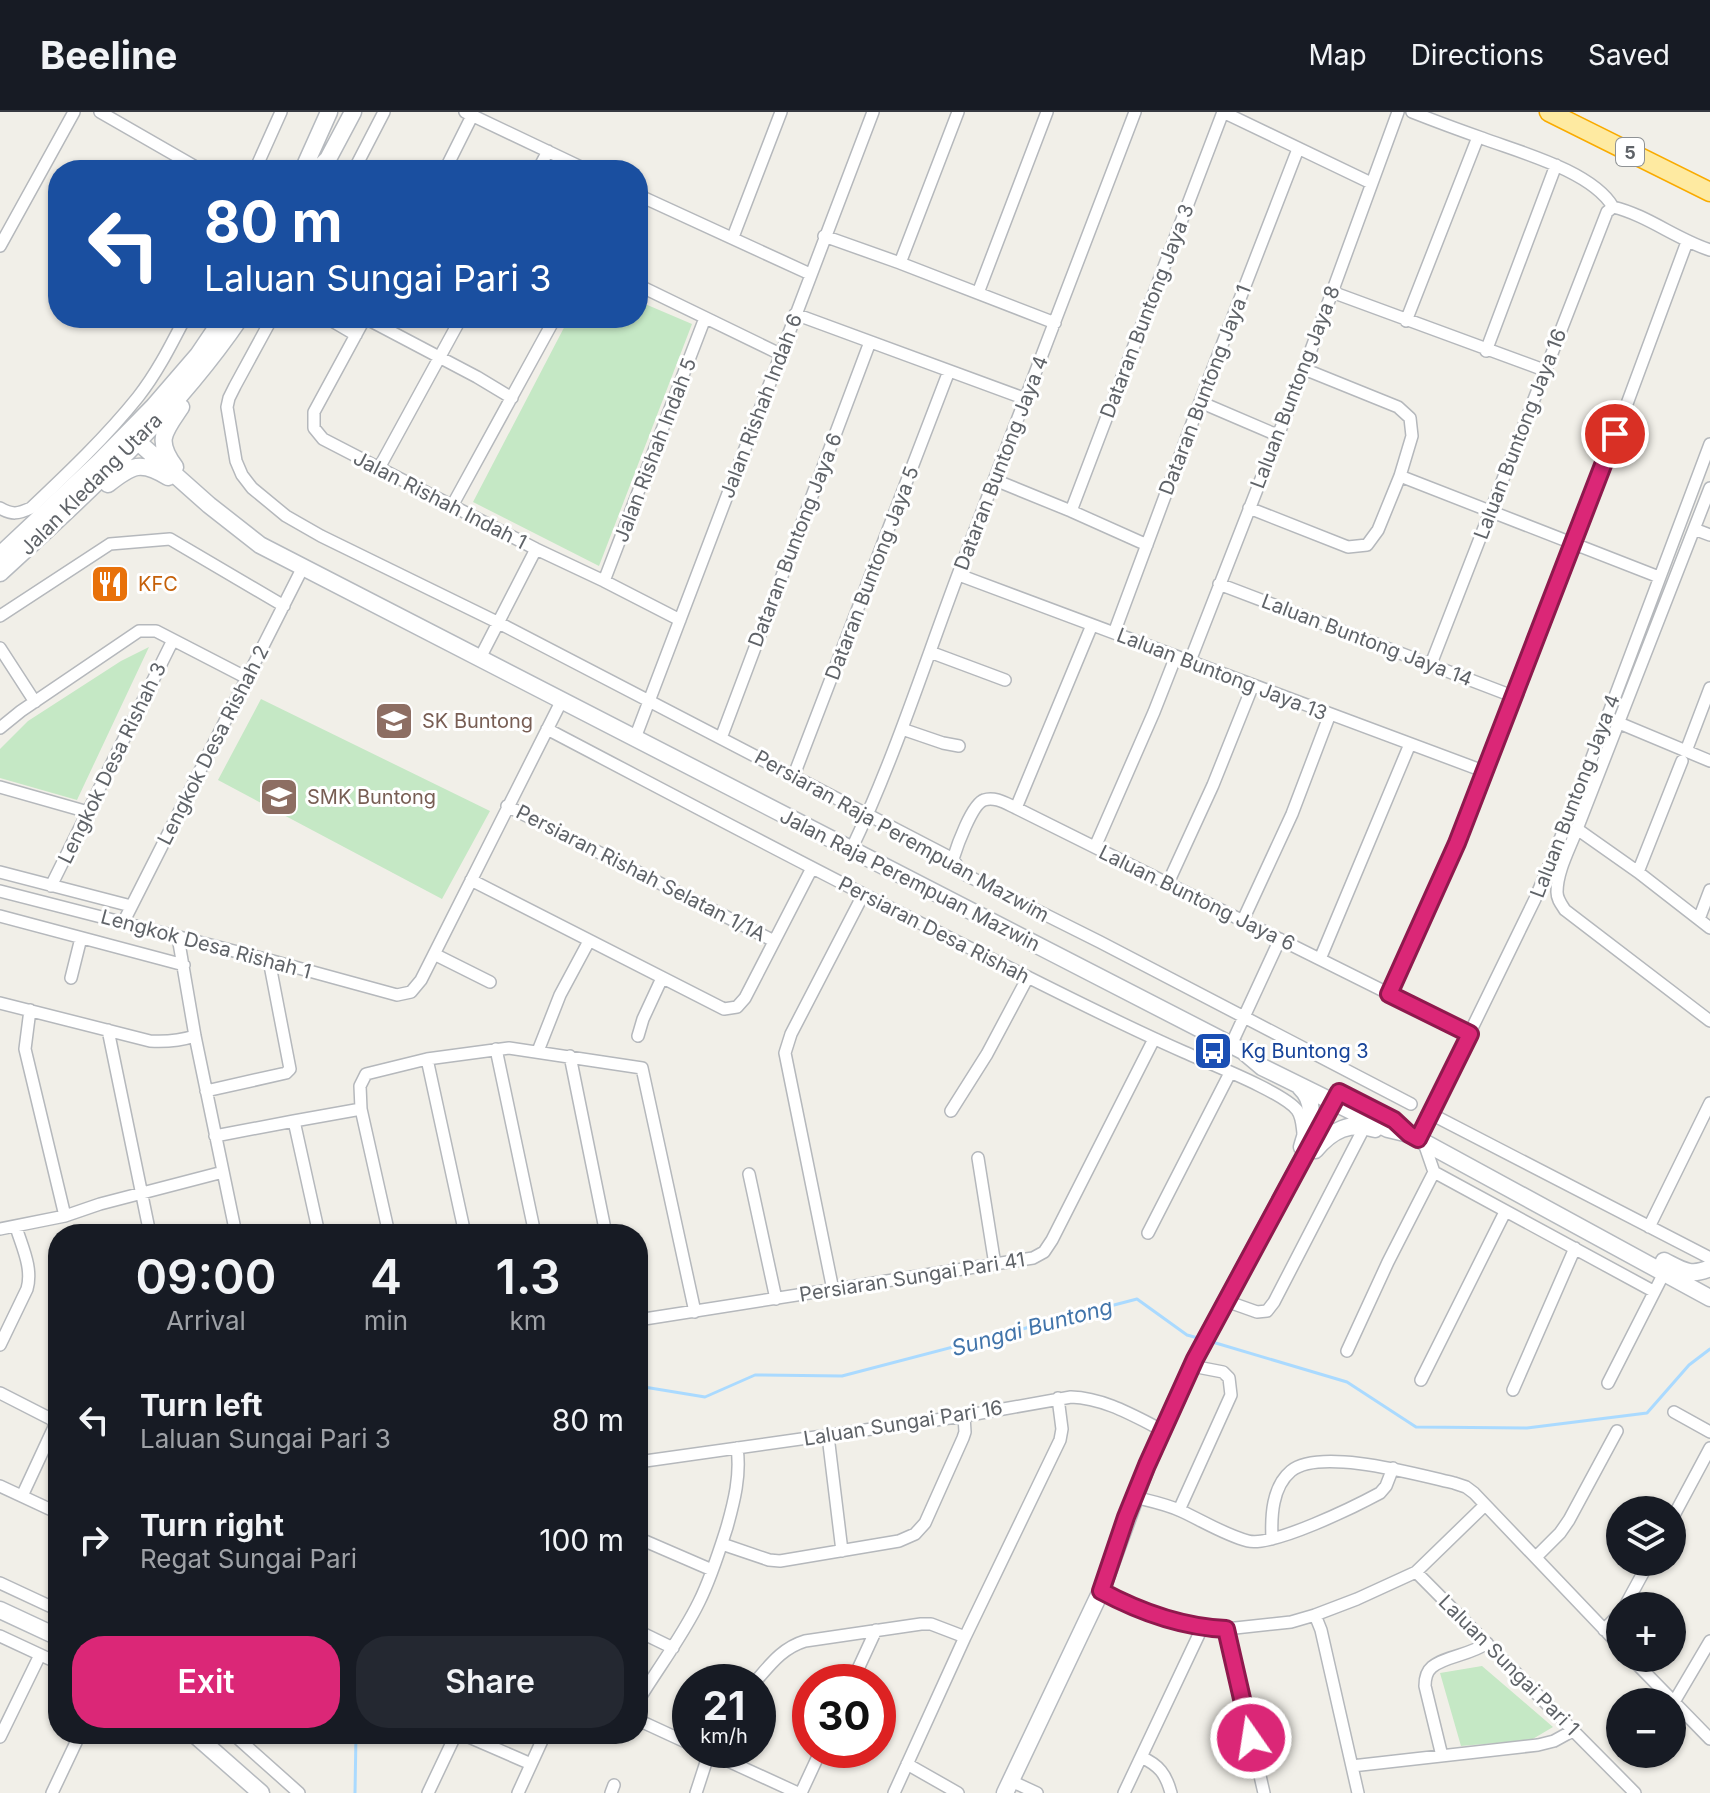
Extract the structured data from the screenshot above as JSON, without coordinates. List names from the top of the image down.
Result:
{
  "streets": {
    "highway": ["5"],
    "main road": ["Jalan Kledang Utara", "Jalan Raja Perempuan Mazwin"],
    "street": [
      "Dataran Buntong Jaya 3",
      "Laluan Buntong Jaya 8",
      "Dataran Buntong Jaya 1",
      "Jalan Rishah Indah 6",
      "Laluan Buntong Jaya 16",
      "Jalan Rishah Indah 5",
      "Dataran Buntong Jaya 4",
      "Jalan Rishah Indah 1",
      "Dataran Buntong Jaya 6",
      "Dataran Buntong Jaya 5",
      "Laluan Buntong Jaya 14",
      "Laluan Buntong Jaya 13",
      "Lengkok Desa Rishah 2",
      "Lengkok Desa Rishah 3",
      "Laluan Buntong Jaya 4",
      "Persiaran Raja Perempuan Mazwim",
      "Persiaran Rishah Selatan 1/1A",
      "Laluan Buntong Jaya 6",
      "Persiaran Desa Rishah",
      "Lengkok Desa Rishah 1",
      "Persiaran Sungai Pari 41",
      "Laluan Sungai Pari 16",
      "Laluan Sungai Pari 1"
    ]
  },
  "crossings": [
    ["Laluan Buntong Jaya 8", "Laluan Buntong Jaya 14"],
    ["Laluan Buntong Jaya 8", "Laluan Buntong Jaya 13"],
    ["Dataran Buntong Jaya 1", "Laluan Buntong Jaya 13"],
    ["Jalan Rishah Indah 6", "Jalan Rishah Indah 1"],
    ["Jalan Rishah Indah 6", "Persiaran Raja Perempuan Mazwim"],
    ["Jalan Rishah Indah 6", "Jalan Raja Perempuan Mazwin"],
    ["Laluan Buntong Jaya 16", "Laluan Buntong Jaya 14"],
    ["Jalan Rishah Indah 5", "Jalan Rishah Indah 1"],
    ["Dataran Buntong Jaya 4", "Laluan Buntong Jaya 13"],
    ["Dataran Buntong Jaya 4", "Persiaran Raja Perempuan Mazwim"],
    ["Dataran Buntong Jaya 4", "Jalan Raja Perempuan Mazwin"],
    ["Jalan Kledang Utara", "Jalan Raja Perempuan Mazwin"],
    ["Dataran Buntong Jaya 6", "Persiaran Raja Perempuan Mazwim"],
    ["Dataran Buntong Jaya 5", "Persiaran Raja Perempuan Mazwim"],
    ["Lengkok Desa Rishah 2", "Jalan Raja Perempuan Mazwin"],
    ["Lengkok Desa Rishah 2", "Lengkok Desa Rishah 1"],
    ["Lengkok Desa Rishah 3", "Lengkok Desa Rishah 1"],
    ["Laluan Buntong Jaya 4", "Laluan Buntong Jaya 6"],
    ["Persiaran Raja Perempuan Mazwim", "Laluan Buntong Jaya 6"],
    ["Persiaran Desa Rishah", "Persiaran Sungai Pari 41"]
  ],
  "water": ["Sungai Buntong"],
  "places": {
    "restaurant": ["KFC"],
    "school or university": ["SK Buntong", "SMK Buntong"],
    "bus stop": ["Kg Buntong 3"]
  },
  "page": {
    "header": "Beeline",
    "nav": ["Map", "Directions", "Saved"],
    "turn": ["80 m", "Laluan Sungai Pari 3"],
    "eta": [
      "09:00",
      "Arrival",
      "4",
      "min",
      "1.3",
      "km"
    ],
    "list": [
      {
        "name": "Turn left",
        "note": "Laluan Sungai Pari 3",
        "value": "80 m"
      },
      {
        "name": "Turn right",
        "note": "Regat Sungai Pari",
        "value": "100 m"
      }
    ],
    "map_buttons": ["+", "−"],
    "buttons": ["Exit", "Share"],
    "speed": "21 km/h",
    "limit": "30"
  }
}
